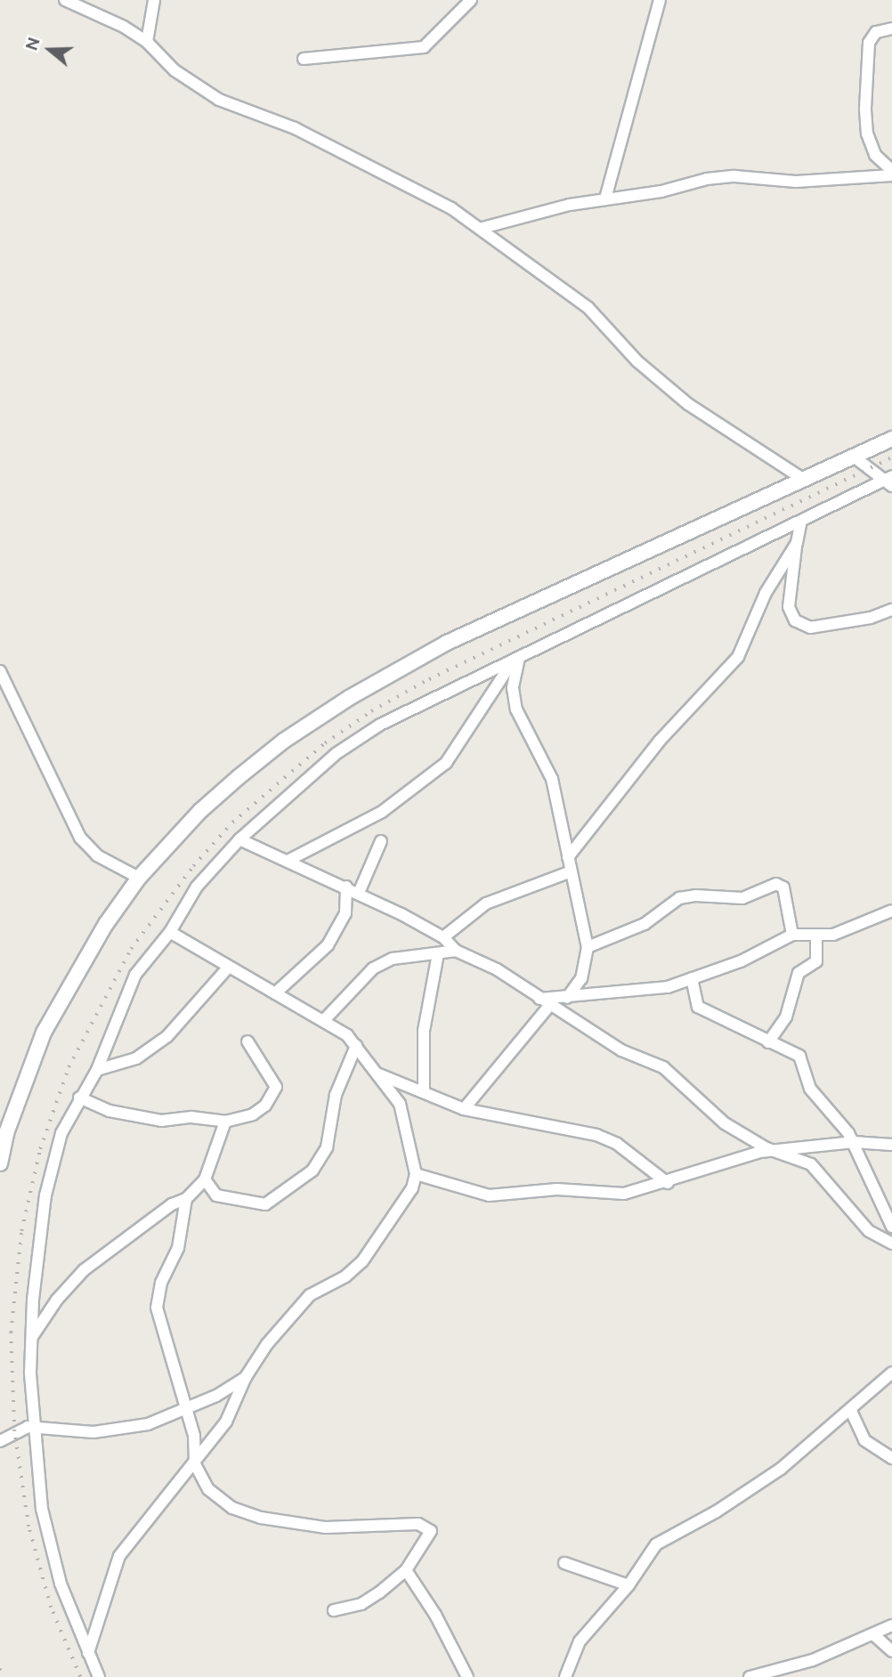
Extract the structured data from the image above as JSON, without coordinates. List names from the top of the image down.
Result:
{
  "north": "left"
}
